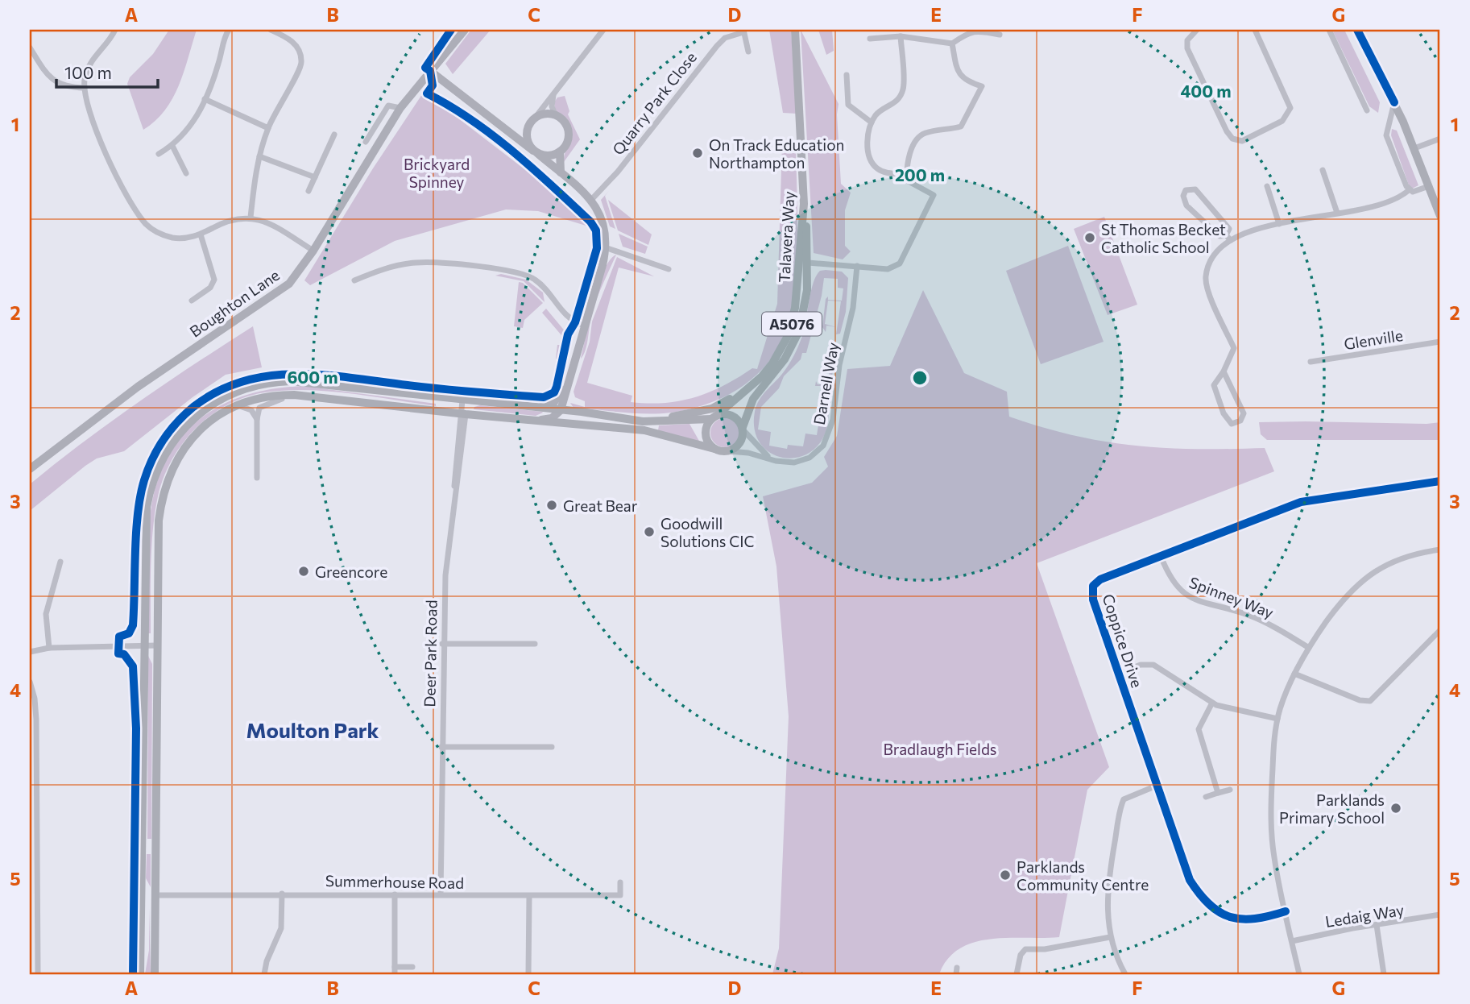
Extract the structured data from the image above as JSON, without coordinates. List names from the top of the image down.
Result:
{
  "streets": {
    "main road": ["Talavera Way", "A5076"],
    "street": [
      "Quarry Park Close",
      "Boughton Lane",
      "Glenville",
      "Darnell Way",
      "Spinney Way",
      "Coppice Drive",
      "Deer Park Road",
      "Summerhouse Road",
      "Ledaig Way"
    ]
  },
  "crossings": [
    ["Talavera Way", "Darnell Way"],
    ["Spinney Way", "Coppice Drive"],
    ["Deer Park Road", "Summerhouse Road"]
  ],
  "districts": ["Moulton Park"],
  "parks": ["Brickyard Spinney", "Bradlaugh Fields"],
  "places": [
    "On Track Education Northampton",
    "St Thomas Becket Catholic School",
    "Great Bear",
    "Goodwill Solutions CIC",
    "Greencore",
    "Parklands Primary School",
    "Parklands Community Centre"
  ],
  "scale_bar": "100 m",
  "grid": {
    "columns": [
      "A",
      "B",
      "C",
      "D",
      "E",
      "F",
      "G"
    ],
    "rows": [
      "1",
      "2",
      "3",
      "4",
      "5"
    ]
  },
  "rings": ["400 m", "200 m", "600 m"]
}
